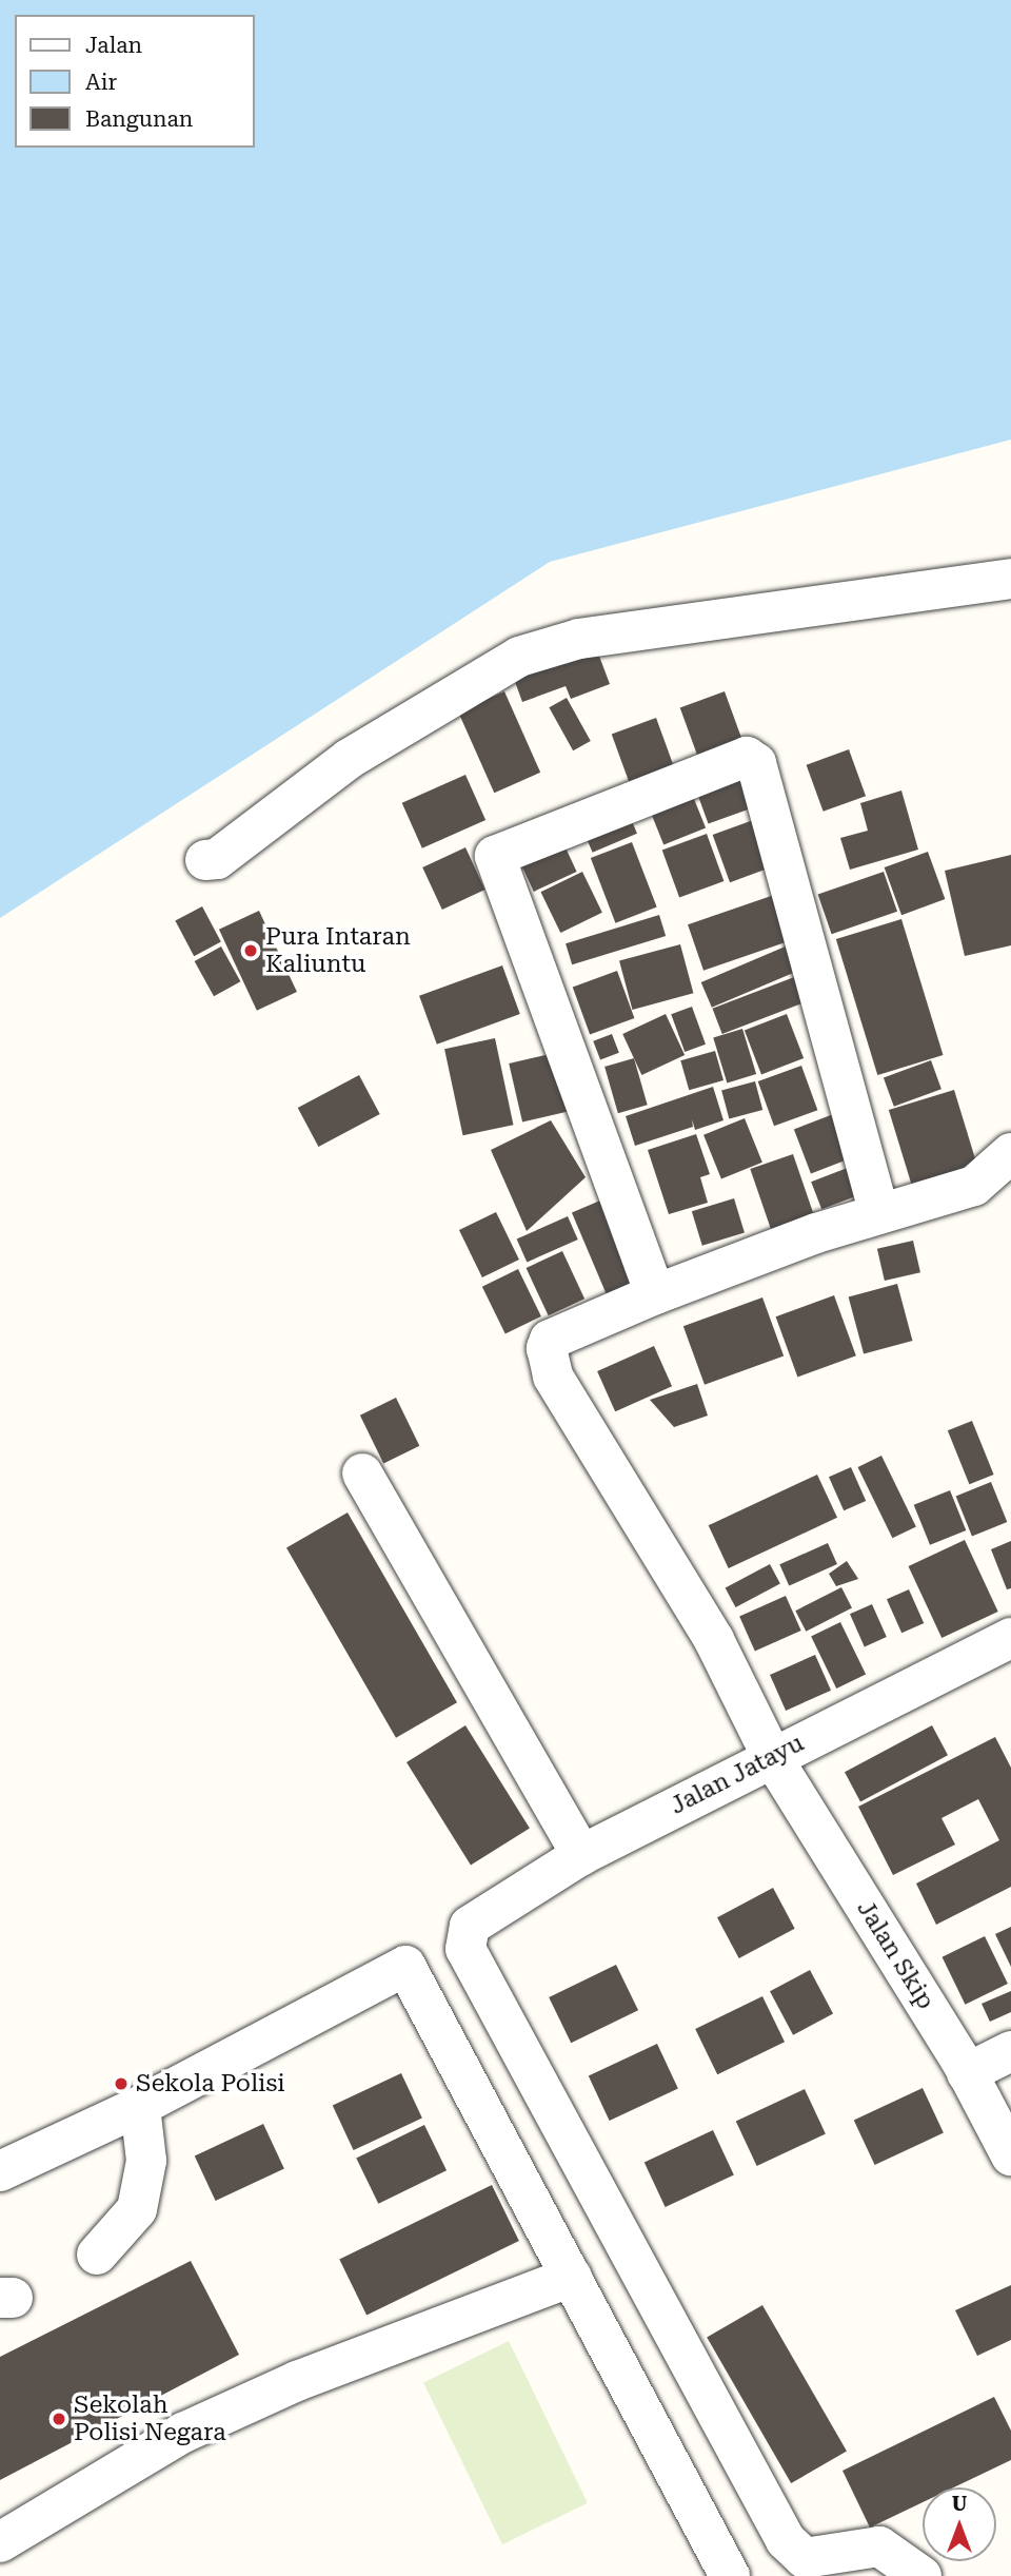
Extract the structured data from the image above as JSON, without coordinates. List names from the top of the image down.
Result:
{
  "streets": {
    "street": ["Jalan Jatayu", "Jalan Skip"]
  },
  "crossings": [
    ["Jalan Jatayu", "Jalan Skip"]
  ],
  "places": ["Pura Intaran Kaliuntu", "Sekola Polisi", "Sekolah Polisi Negara"],
  "legend": ["Jalan", "Air", "Bangunan"],
  "north": "top"
}
